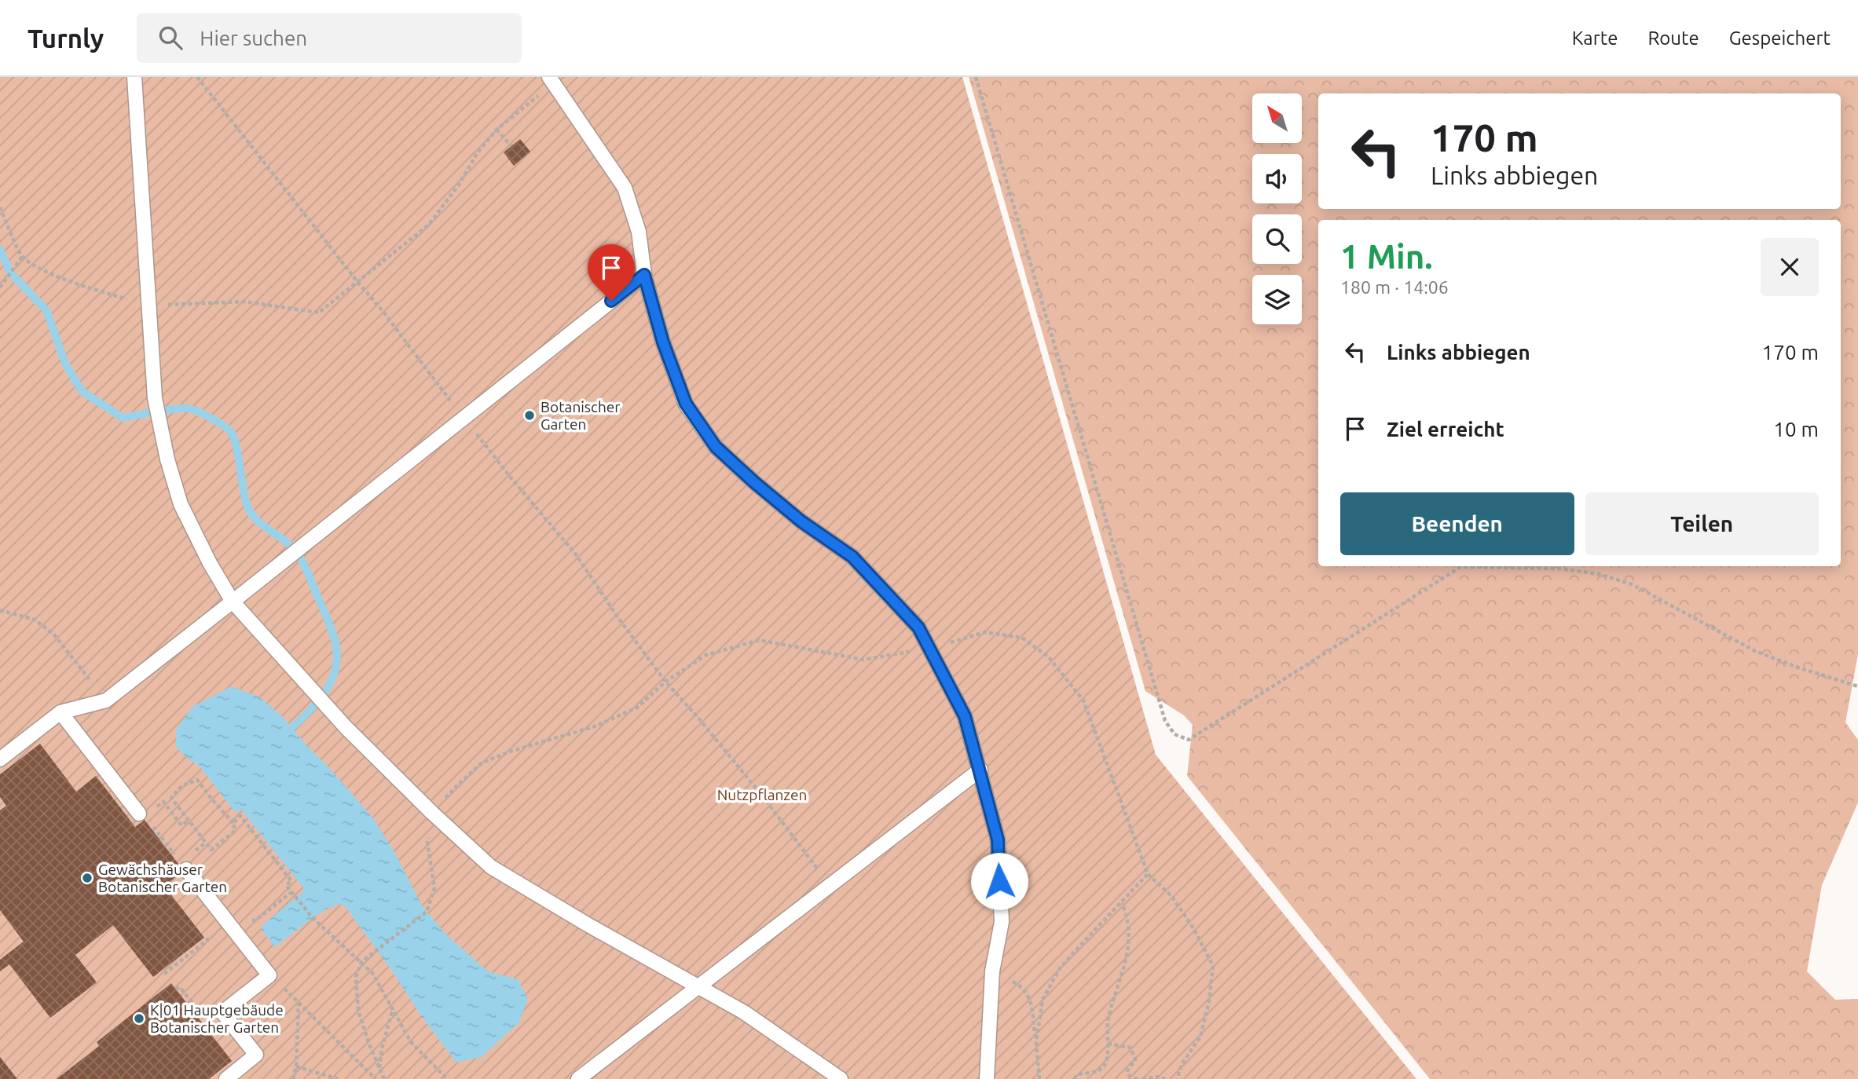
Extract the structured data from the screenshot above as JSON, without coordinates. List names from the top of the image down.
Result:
{
  "parks": ["Nutzpflanzen"],
  "places": ["Botanischer Garten", "Gewächshäuser Botanischer Garten", "K|01 Hauptgebäude Botanischer Garten"],
  "north": "top left",
  "page": {
    "header": "Turnly",
    "search": "Hier suchen",
    "nav": ["Karte", "Route", "Gespeichert"],
    "turn": ["170 m", "Links abbiegen"],
    "heading": ["1 Min.", "180 m · 14:06"],
    "list": [
      {
        "name": "Links abbiegen",
        "value": "170 m"
      },
      {
        "name": "Ziel erreicht",
        "value": "10 m"
      }
    ],
    "buttons": ["Beenden", "Teilen"]
  }
}
